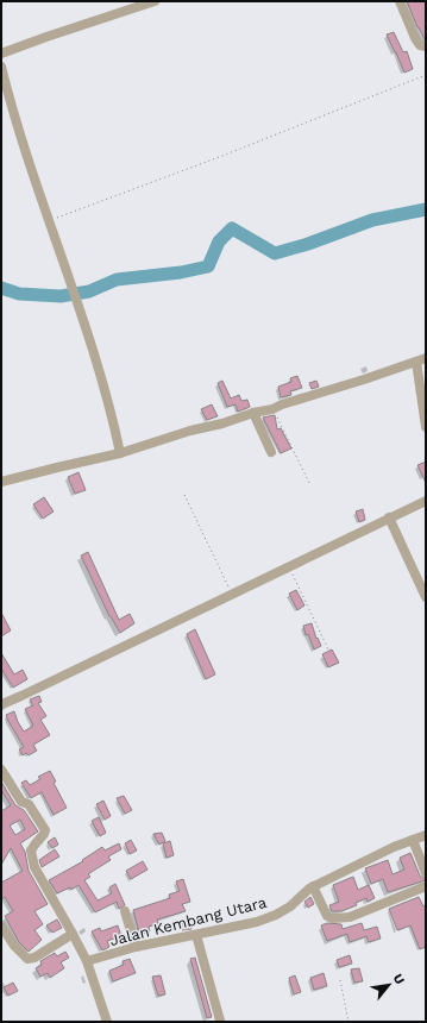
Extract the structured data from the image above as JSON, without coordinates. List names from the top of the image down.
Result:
{
  "streets": {
    "street": ["Jalan Kembang Utara"]
  },
  "north": "top right"
}
